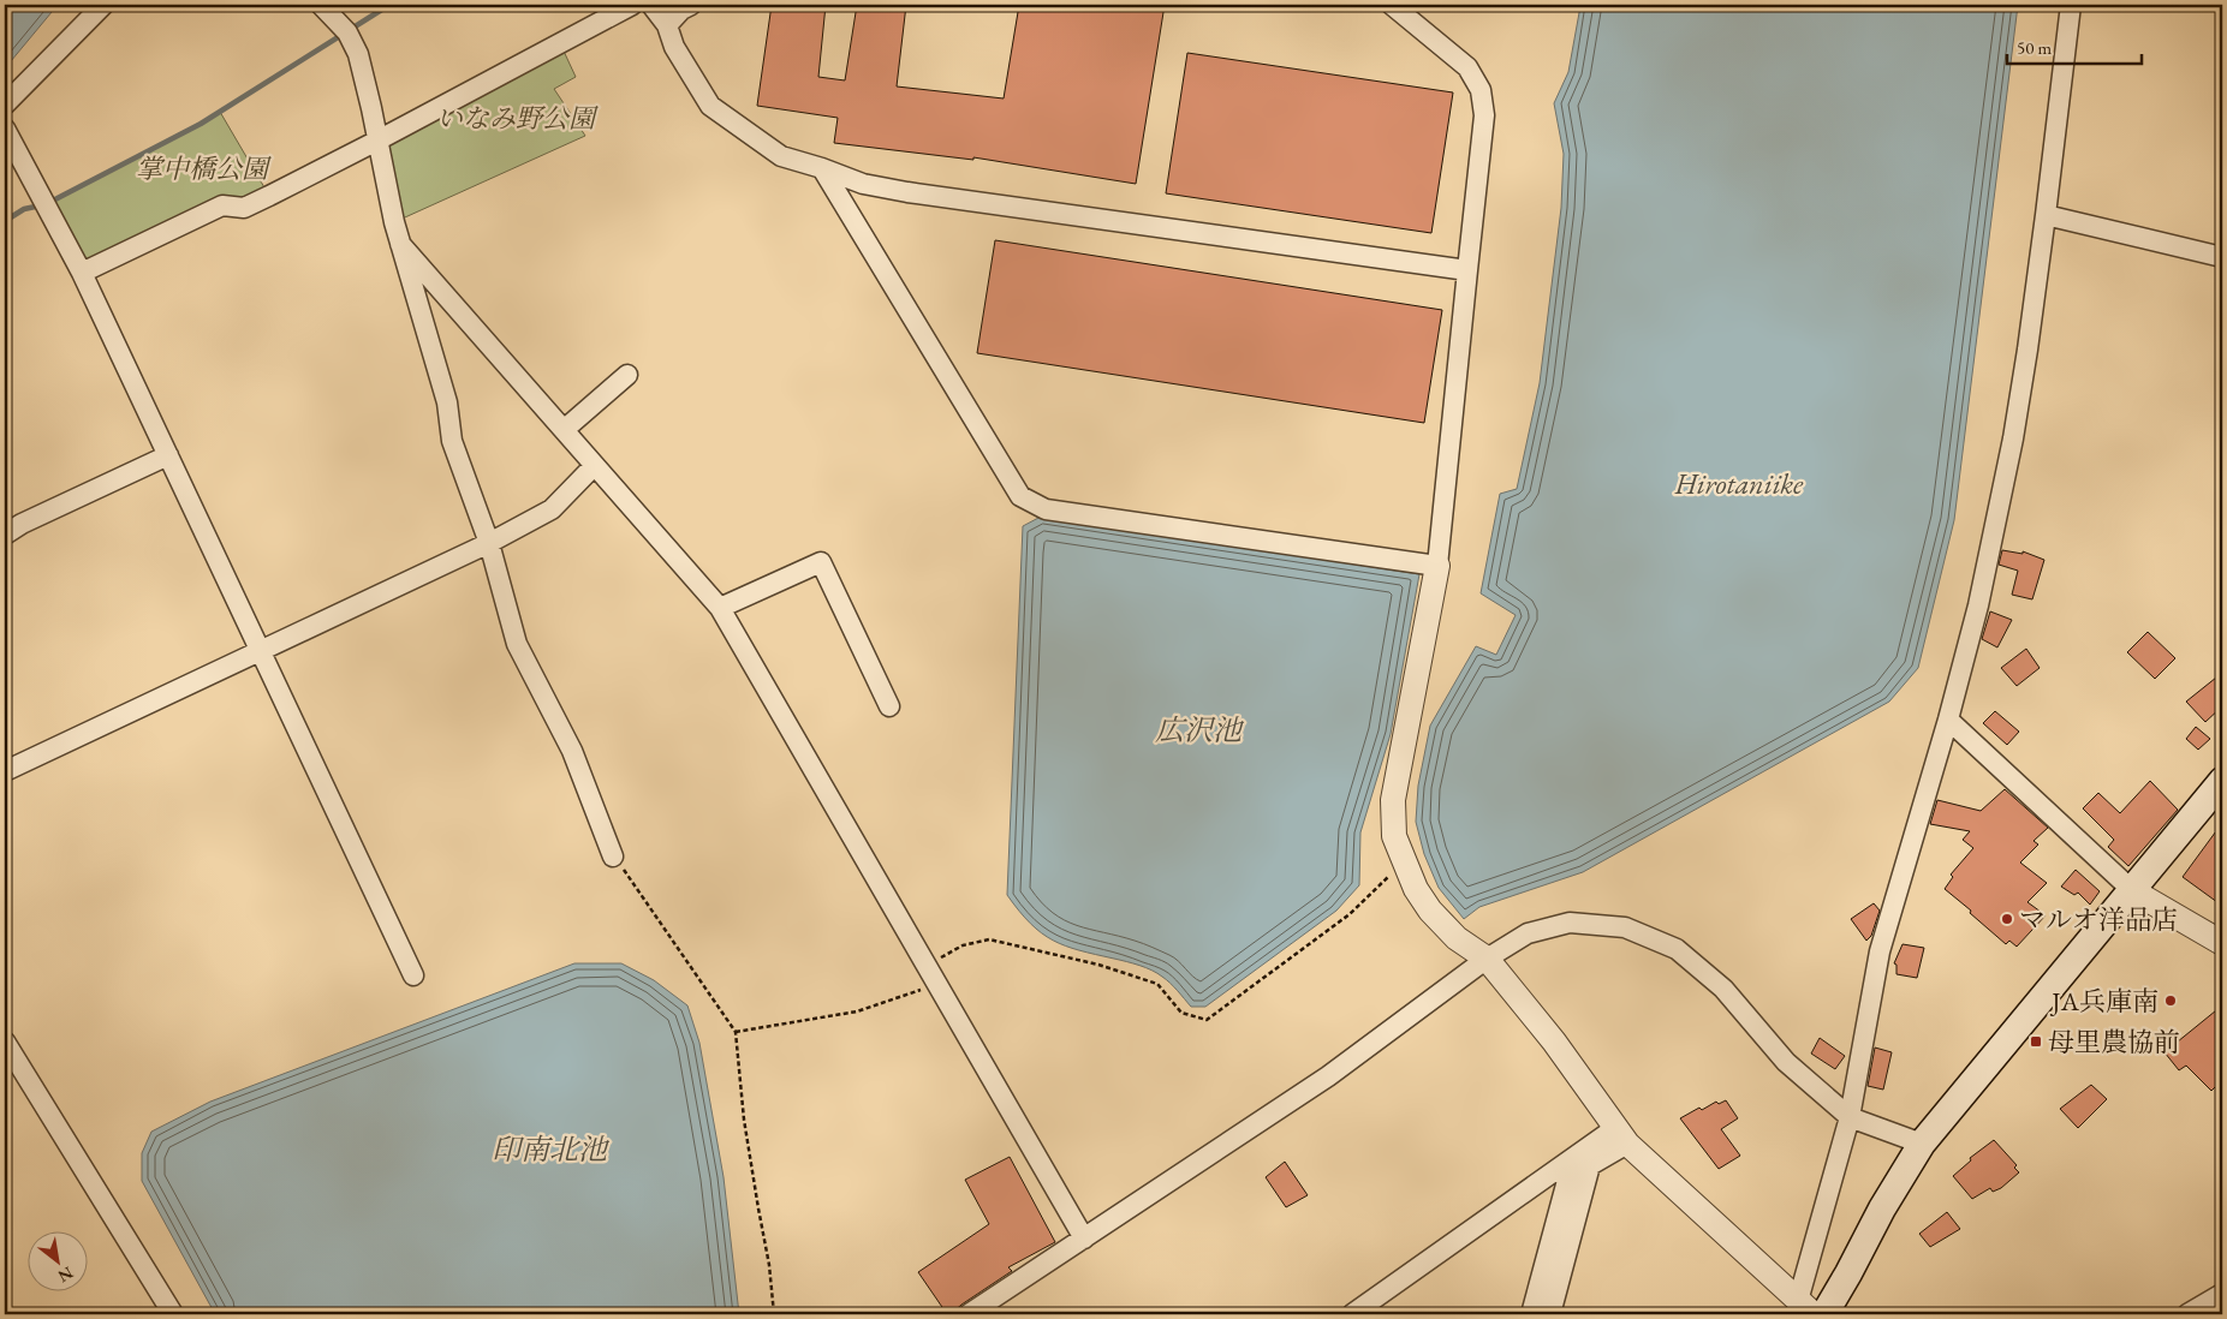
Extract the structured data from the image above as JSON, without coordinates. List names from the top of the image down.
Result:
{
  "water": ["Hirotaniike", "広沢池", "印南北池"],
  "parks": ["いなみ野公園", "掌中橋公園"],
  "places": {
    "other": ["マルオ洋品店", "JA兵庫南"],
    "transit": ["母里農協前"]
  },
  "scale_bar": "50 m",
  "north": "bottom right"
}
